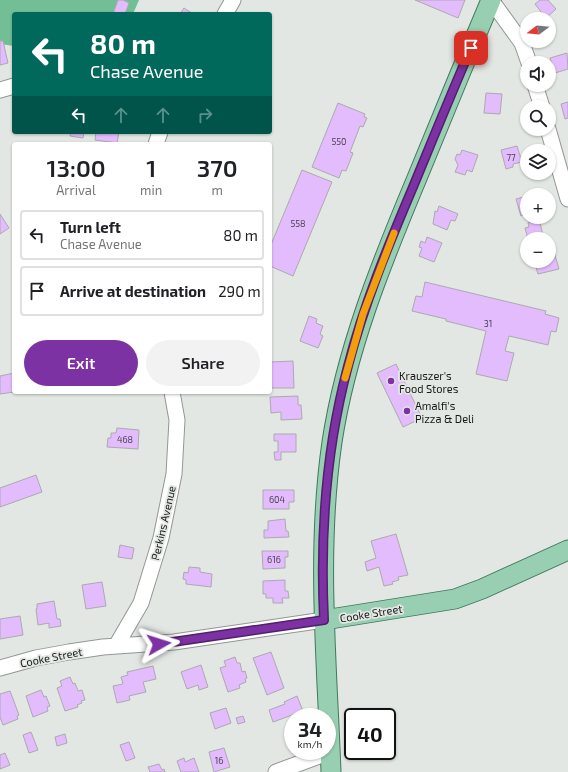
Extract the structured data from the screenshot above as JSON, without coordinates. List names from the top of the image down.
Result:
{
  "streets": {
    "main road": ["Cooke Street"],
    "street": ["Perkins Avenue"]
  },
  "crossings": [
    ["Perkins Avenue", "Cooke Street"]
  ],
  "places": ["Krauszer's Food Stores", "Amalfi's Pizza & Deli"],
  "house_numbers": [
    "550",
    "77",
    "558",
    "31",
    "468",
    "604",
    "616",
    "16"
  ],
  "north": "left",
  "page": {
    "map_buttons": ["+", "−"],
    "turn": ["80 m", "Chase Avenue"],
    "eta": [
      "13:00",
      "Arrival",
      "1",
      "min",
      "370",
      "m"
    ],
    "list": [
      {
        "name": "Turn left",
        "note": "Chase Avenue",
        "value": "80 m"
      },
      {
        "name": "Arrive at destination",
        "value": "290 m"
      }
    ],
    "buttons": ["Exit", "Share"],
    "speed": "34 km/h",
    "limit": "40"
  }
}
